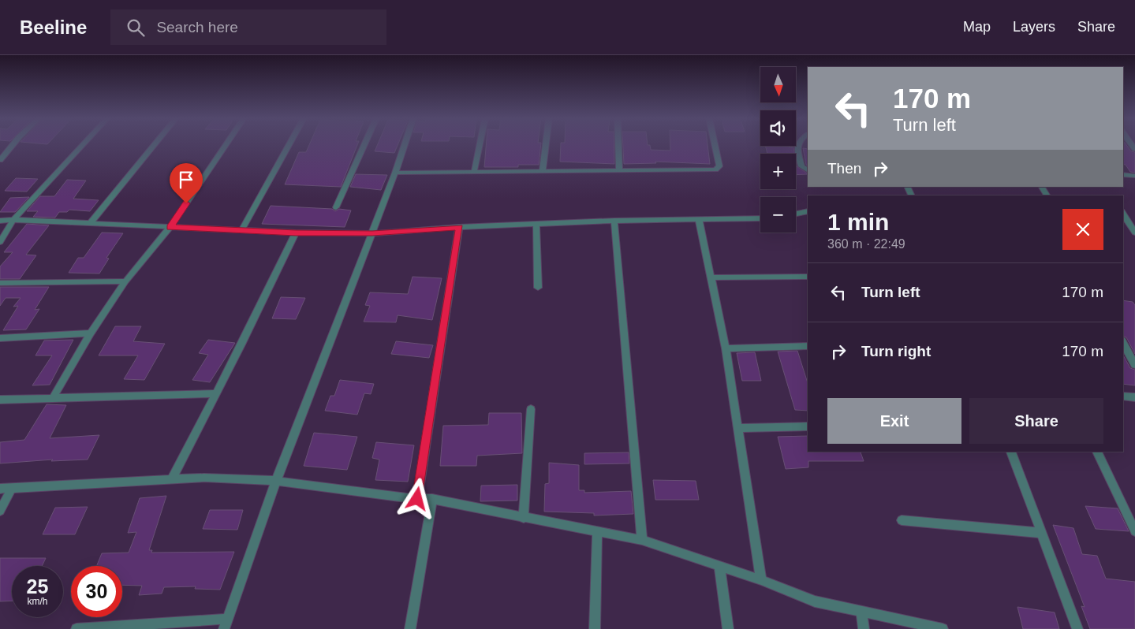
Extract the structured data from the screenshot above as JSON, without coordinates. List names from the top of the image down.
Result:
{
  "north": "bottom",
  "page": {
    "header": "Beeline",
    "search": "Search here",
    "nav": ["Map", "Layers", "Share"],
    "map_buttons": ["+", "−"],
    "turn": ["170 m", "Turn left"],
    "then": "Then",
    "heading": ["1 min", "360 m · 22:49"],
    "list": [
      {
        "name": "Turn left",
        "value": "170 m"
      },
      {
        "name": "Turn right",
        "value": "170 m"
      }
    ],
    "buttons": ["Exit", "Share"],
    "speed": "25 km/h",
    "limit": "30"
  }
}
